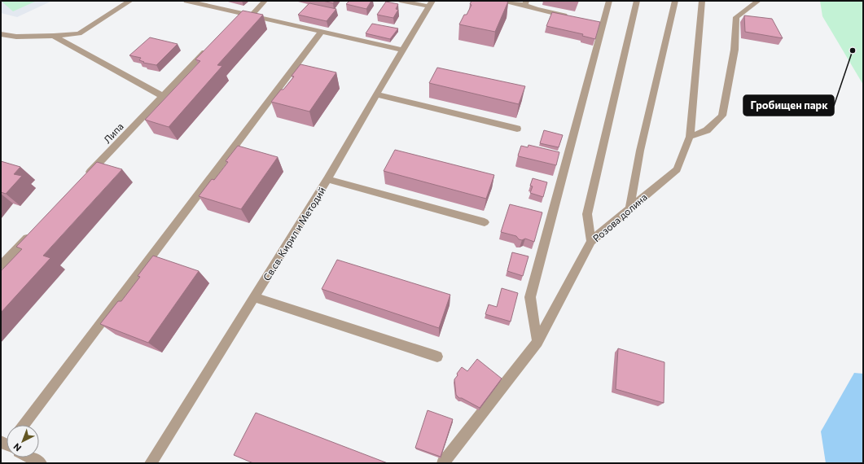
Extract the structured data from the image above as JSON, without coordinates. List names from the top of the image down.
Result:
{
  "streets": {
    "street": ["Липа", "Розова долина", "Св.св. Кирил и Методий"]
  },
  "places": ["Гробищен парк"],
  "north": "bottom left"
}
